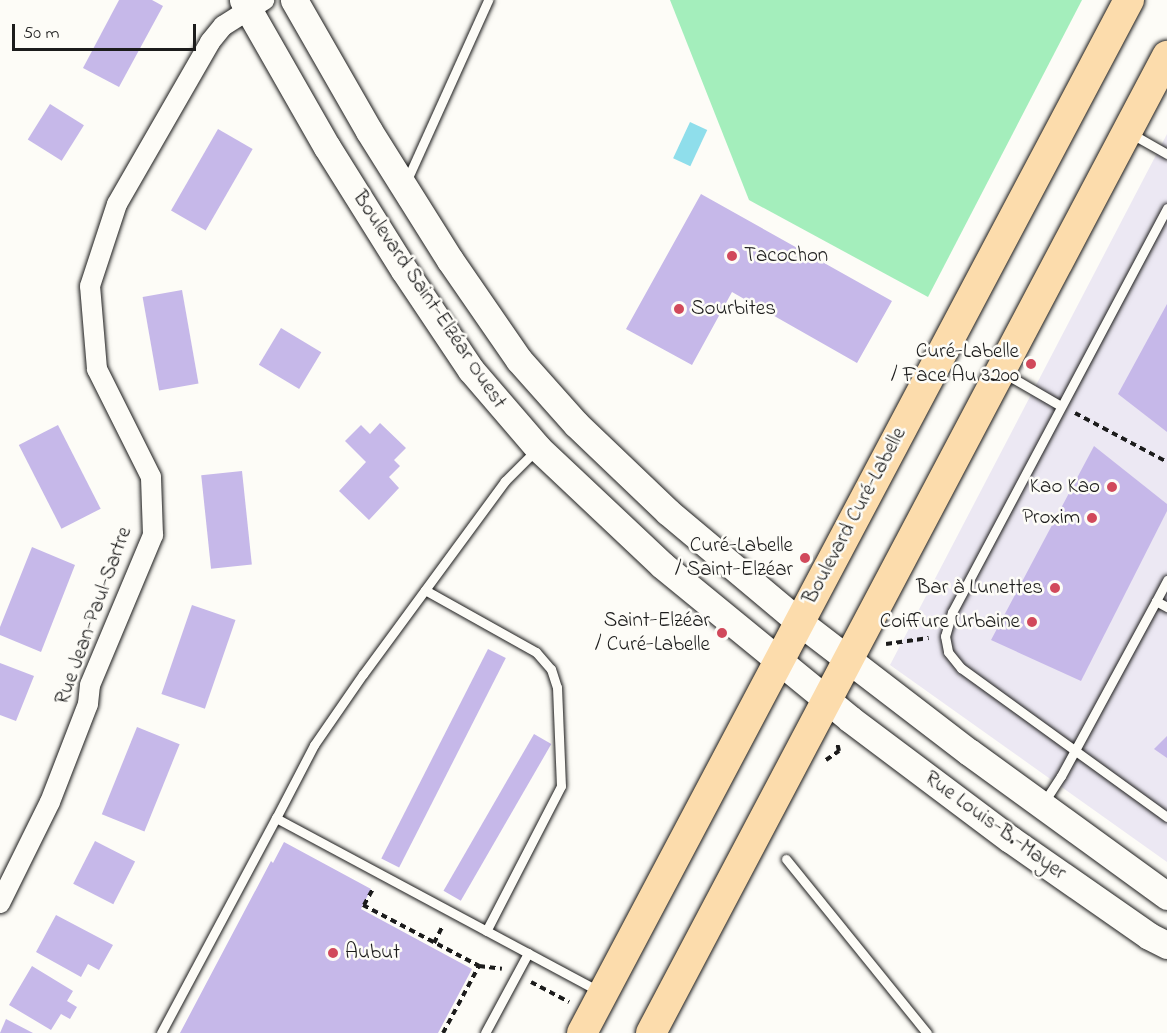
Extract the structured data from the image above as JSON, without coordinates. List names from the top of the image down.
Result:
{
  "streets": {
    "main road": ["Boulevard Curé-Labelle"],
    "street": ["Boulevard Saint-Elzéar Ouest", "Rue Jean-Paul-Sartre", "Rue Louis-B.-Mayer"]
  },
  "crossings": [
    ["Boulevard Saint-Elzéar Ouest", "Boulevard Curé-Labelle"],
    ["Boulevard Saint-Elzéar Ouest", "Rue Jean-Paul-Sartre"],
    ["Boulevard Saint-Elzéar Ouest", "Rue Louis-B.-Mayer"]
  ],
  "places": [
    "Tacochon",
    "Sourbites",
    "Curé-Labelle / Face Au 3200",
    "Kao Kao",
    "Proxim",
    "Curé-Labelle / Saint-Elzéar",
    "Bar à Lunettes",
    "Coiffure Urbaine",
    "Saint-Elzéar / Curé-Labelle",
    "Aubut"
  ],
  "scale_bar": "50 m"
}
